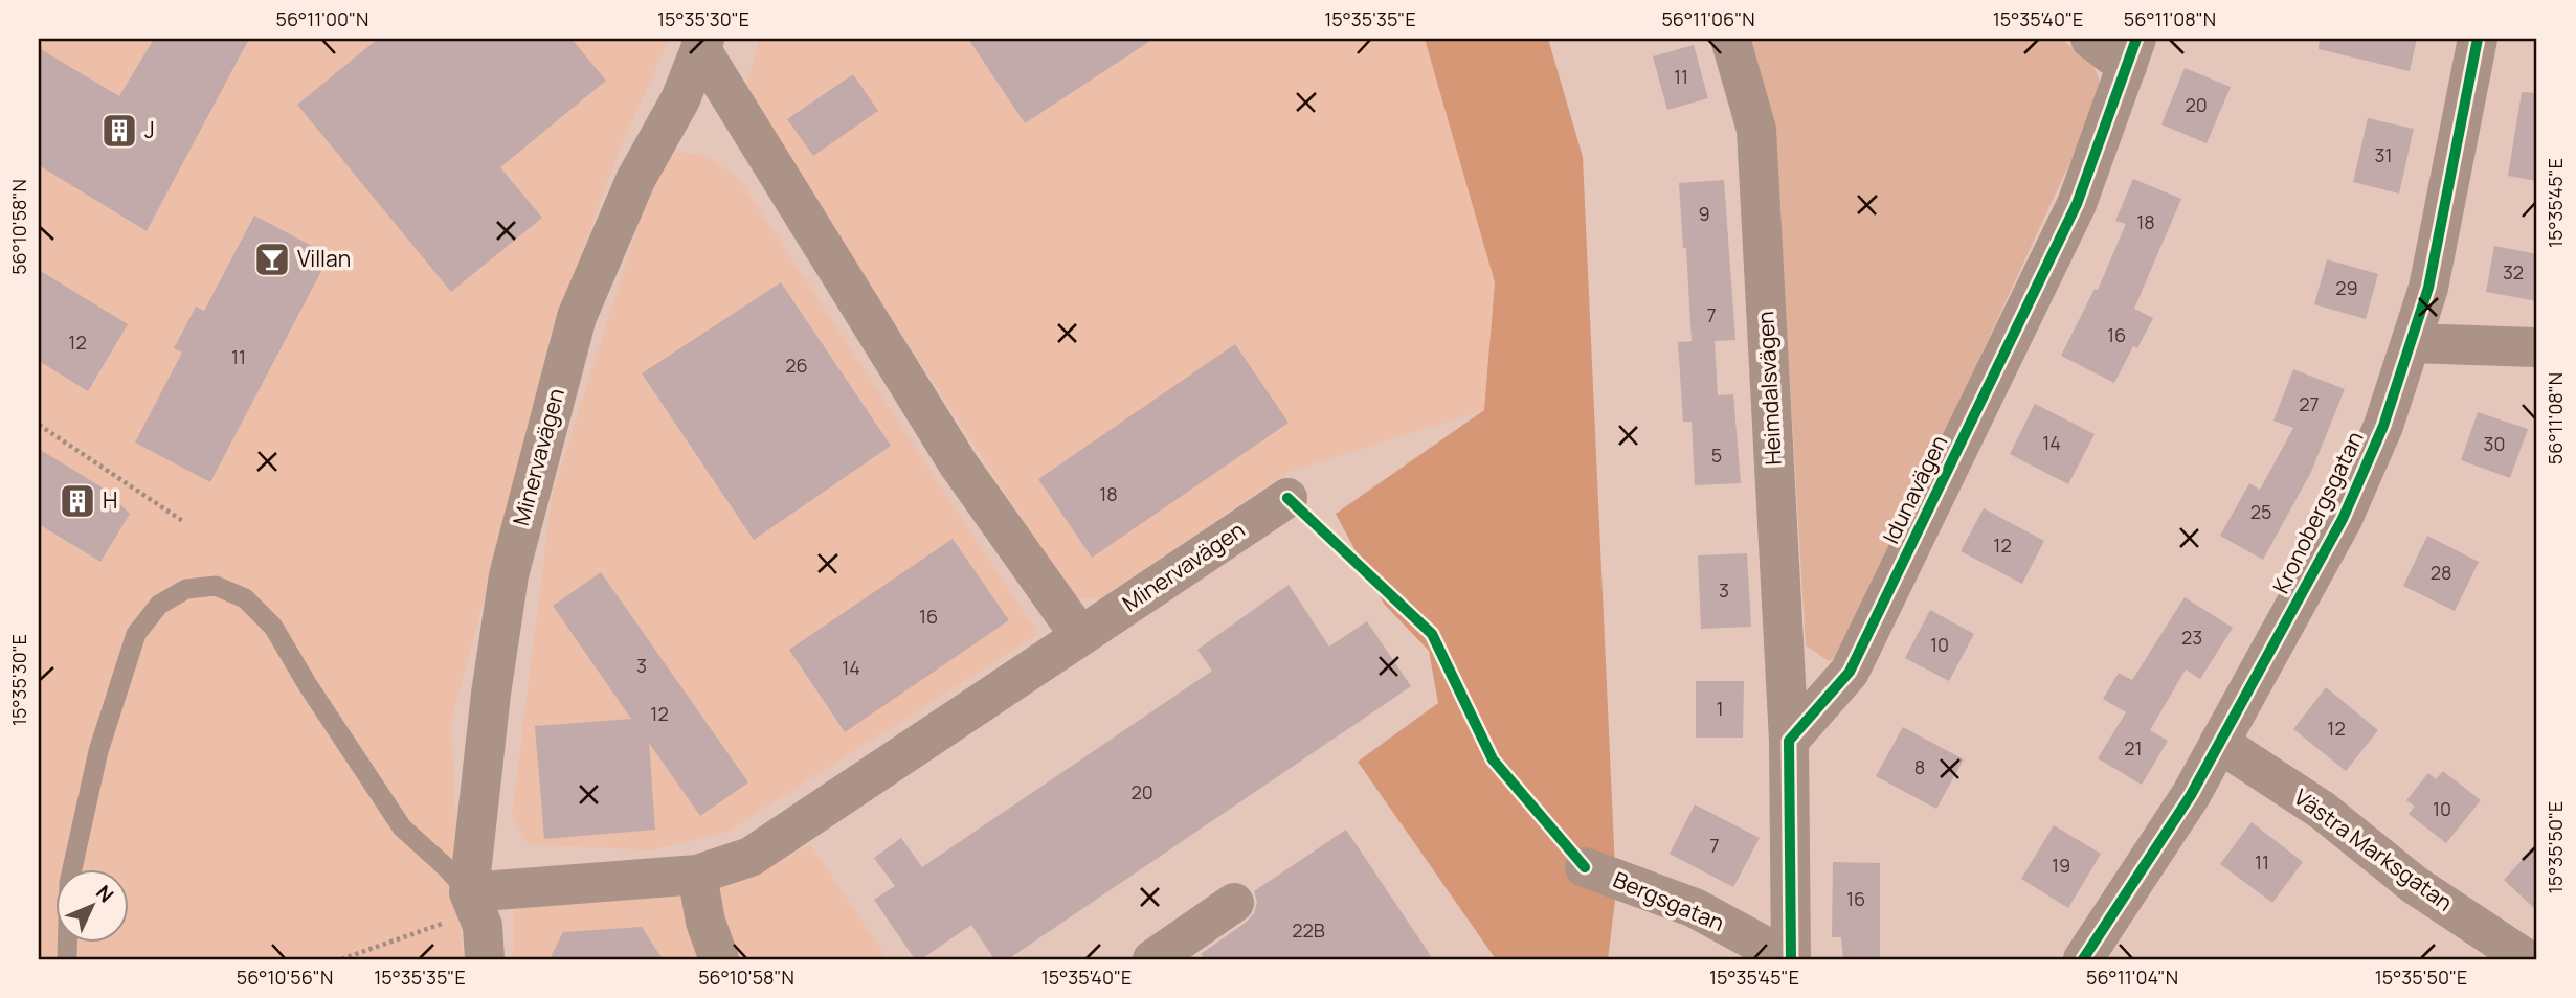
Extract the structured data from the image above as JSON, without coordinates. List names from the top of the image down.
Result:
{
  "streets": {
    "street": [
      "Heimdalsvägen",
      "Minervavägen",
      "Idunavägen",
      "Kronobergsgatan",
      "Västra Marksgatan",
      "Bergsgatan"
    ]
  },
  "crossings": [
    ["Heimdalsvägen", "Idunavägen"],
    ["Kronobergsgatan", "Västra Marksgatan"]
  ],
  "places": {
    "building": ["J", "H"],
    "bar": ["Villan"]
  },
  "house_numbers": [
    "11",
    "20",
    "31",
    "9",
    "18",
    "32",
    "29",
    "7",
    "16",
    "12",
    "11",
    "26",
    "27",
    "14",
    "30",
    "5",
    "18",
    "25",
    "12",
    "28",
    "3",
    "16",
    "23",
    "10",
    "3",
    "14",
    "1",
    "12",
    "12",
    "21",
    "8",
    "20",
    "10",
    "7",
    "11",
    "19",
    "16",
    "22B"
  ],
  "north": "top right",
  "coordinates": [
    "56°11'00\"N",
    "15°35'30\"E",
    "15°35'35\"E",
    "56°11'06\"N",
    "15°35'40\"E",
    "56°11'08\"N",
    "15°35'45\"E",
    "56°10'58\"N",
    "15°35'50\"E",
    "56°10'56\"N",
    "56°11'04\"N"
  ]
}
